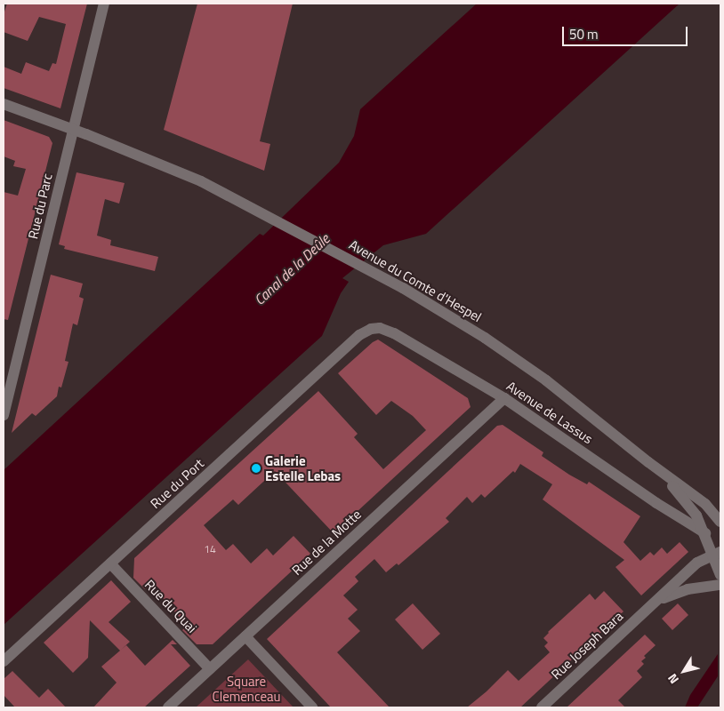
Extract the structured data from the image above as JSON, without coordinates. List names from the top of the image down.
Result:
{
  "streets": {
    "street": [
      "Rue du Parc",
      "Avenue du Comte d'Hespel",
      "Avenue de Lassus",
      "Rue du Port",
      "Rue de la Motte",
      "Rue du Quai",
      "Rue Joseph Bara"
    ]
  },
  "crossings": [
    ["Rue du Parc", "Avenue du Comte d'Hespel"],
    ["Avenue du Comte d'Hespel", "Avenue de Lassus"],
    ["Avenue du Comte d'Hespel", "Rue Joseph Bara"],
    ["Avenue de Lassus", "Rue du Port"],
    ["Avenue de Lassus", "Rue de la Motte"],
    ["Rue du Port", "Rue du Quai"],
    ["Rue de la Motte", "Rue du Quai"]
  ],
  "water": ["Canal de la Deûle"],
  "parks": ["Square Clemenceau"],
  "places": ["Galerie Estelle Lebas"],
  "house_numbers": ["14"],
  "scale_bar": "50 m",
  "north": "bottom left"
}
